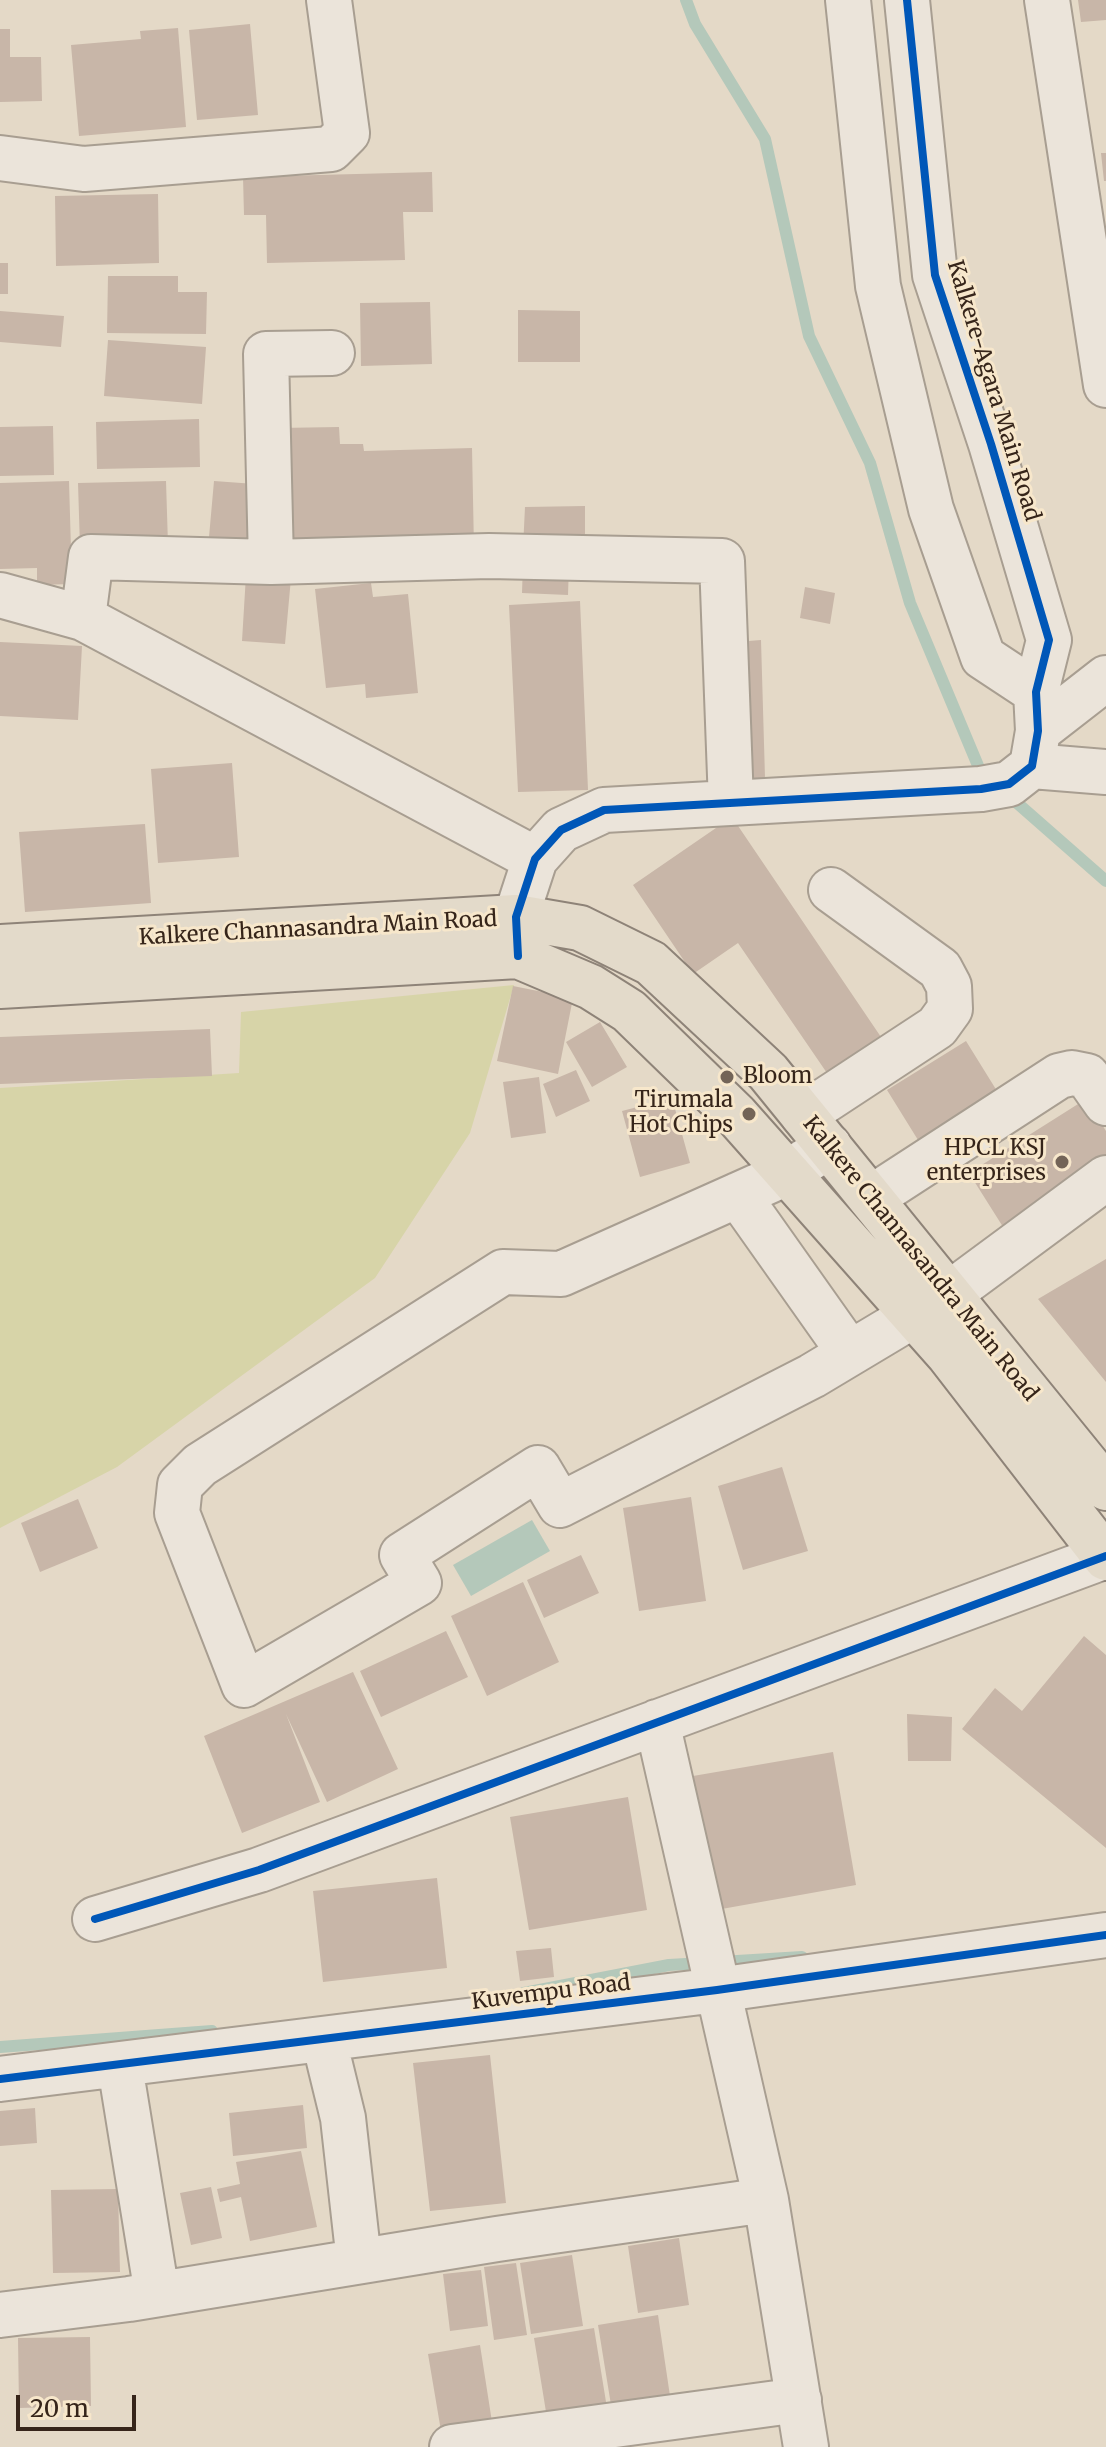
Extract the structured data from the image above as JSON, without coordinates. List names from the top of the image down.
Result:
{
  "streets": {
    "main road": ["Kalkere Channasandra Main Road"],
    "street": ["Kalkere-Agara Main Road", "Kuvempu Road"]
  },
  "places": ["Bloom", "Tirumala Hot Chips", "HPCL KSJ enterprises"],
  "scale_bar": "20 m"
}
